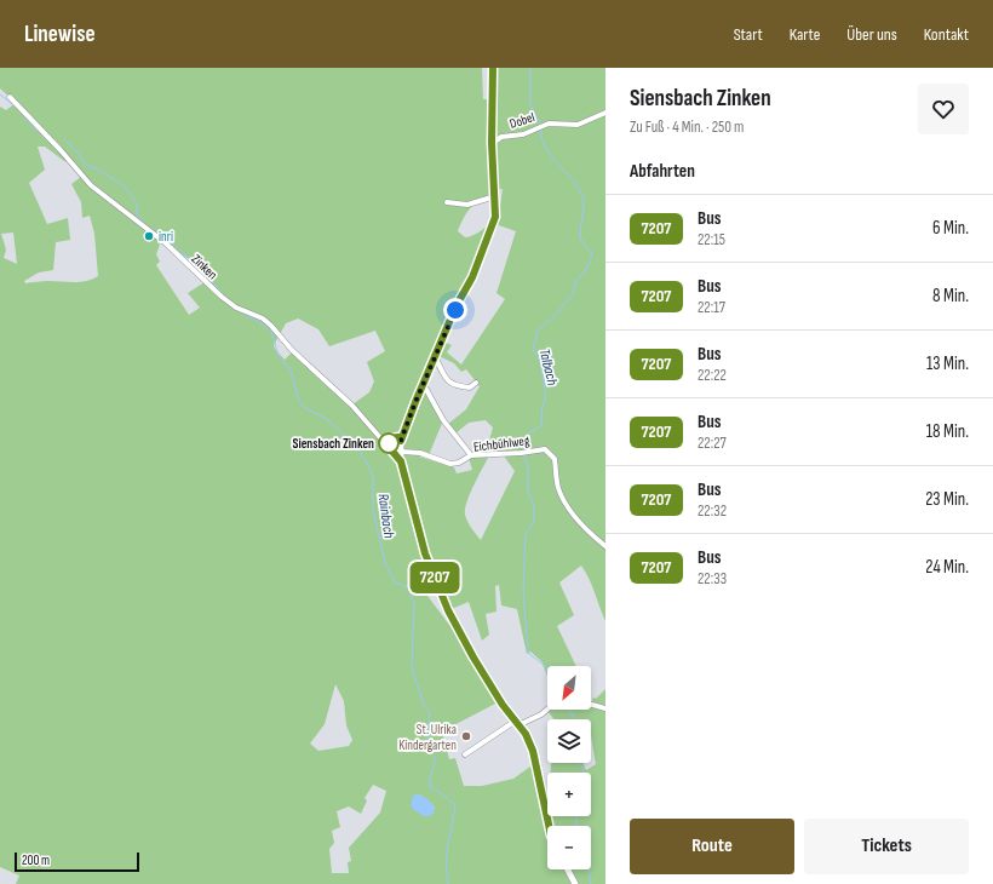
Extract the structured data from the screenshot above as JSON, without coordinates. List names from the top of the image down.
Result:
{
  "streets": {
    "street": ["Dobel", "Zinken", "Eichbühlweg"]
  },
  "crossings": [
    ["Dobel", "Zinken"],
    ["Dobel", "Eichbühlweg"]
  ],
  "water": ["Talbach", "Rainbach"],
  "places": ["inri", "Siensbach Zinken", "St. Ulrika Kindergarten"],
  "lines": ["bus line 7207"],
  "scale_bar": "200 m",
  "north": "bottom left",
  "page": {
    "header": "Linewise",
    "nav": [
      "Start",
      "Karte",
      "Über uns",
      "Kontakt"
    ],
    "on_map": "7207",
    "heading": [
      ["Siensbach Zinken", "Zu Fuß · 4 Min. · 250 m"],
      "Abfahrten"
    ],
    "list": [
      {
        "mark": "7207",
        "name": "Bus",
        "note": "22:15",
        "value": "6 Min."
      },
      {
        "mark": "7207",
        "name": "Bus",
        "note": "22:17",
        "value": "8 Min."
      },
      {
        "mark": "7207",
        "name": "Bus",
        "note": "22:22",
        "value": "13 Min."
      },
      {
        "mark": "7207",
        "name": "Bus",
        "note": "22:27",
        "value": "18 Min."
      },
      {
        "mark": "7207",
        "name": "Bus",
        "note": "22:32",
        "value": "23 Min."
      },
      {
        "mark": "7207",
        "name": "Bus",
        "note": "22:33",
        "value": "24 Min."
      }
    ],
    "map_buttons": ["+", "−"],
    "buttons": ["Route", "Tickets"],
    "scale": "200 m"
  }
}
